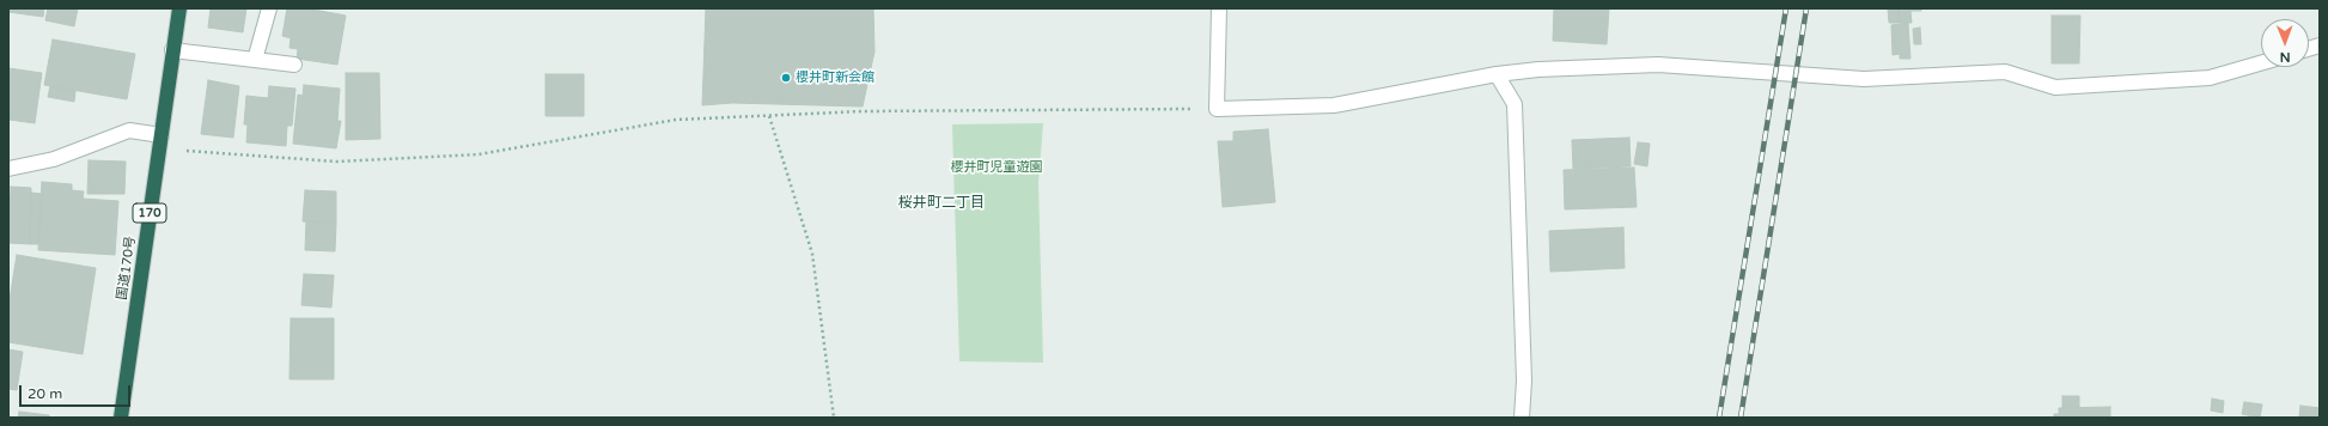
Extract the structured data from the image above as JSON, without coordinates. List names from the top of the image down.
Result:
{
  "streets": {
    "highway": ["170", "国道170号"]
  },
  "districts": ["桜井町二丁目"],
  "parks": ["櫻井町児童遊園"],
  "places": ["櫻井町新会館"],
  "scale_bar": "20 m",
  "north": "bottom"
}
